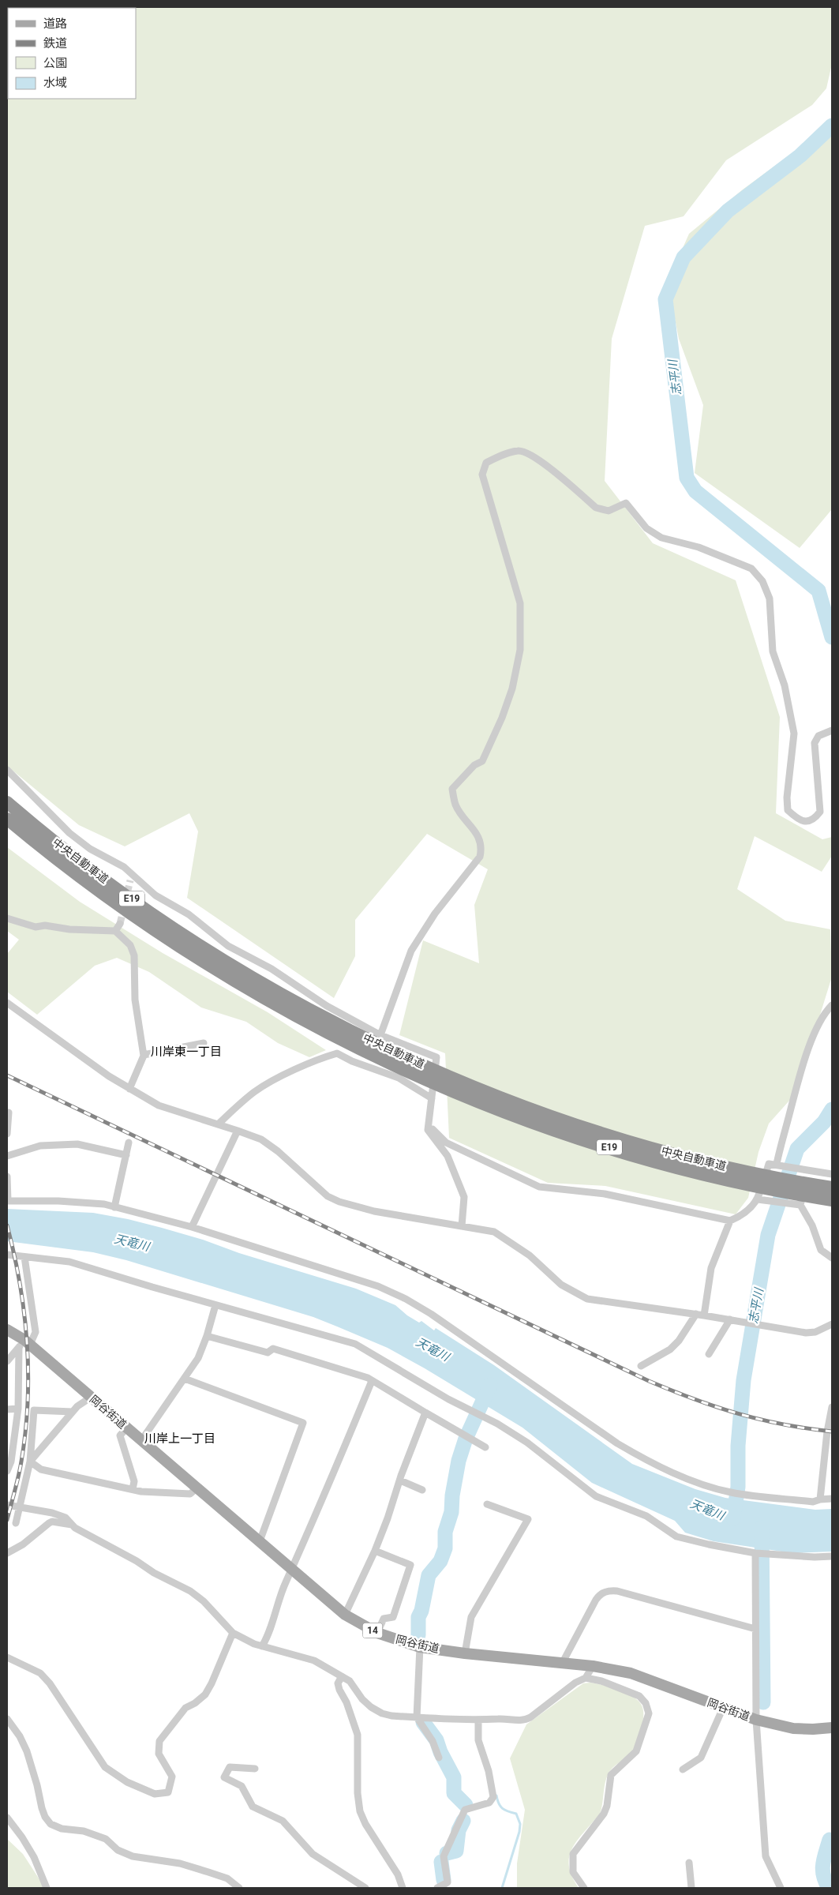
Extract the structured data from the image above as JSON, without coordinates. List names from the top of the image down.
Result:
{
  "streets": {
    "highway": ["中央自動車道", "E19"],
    "main road": ["岡谷街道", "14"]
  },
  "districts": ["川岸東一丁目", "川岸上一丁目"],
  "water": ["志平川", "天竜川"],
  "legend": [
    "道路",
    "鉄道",
    "公園",
    "水域"
  ]
}
